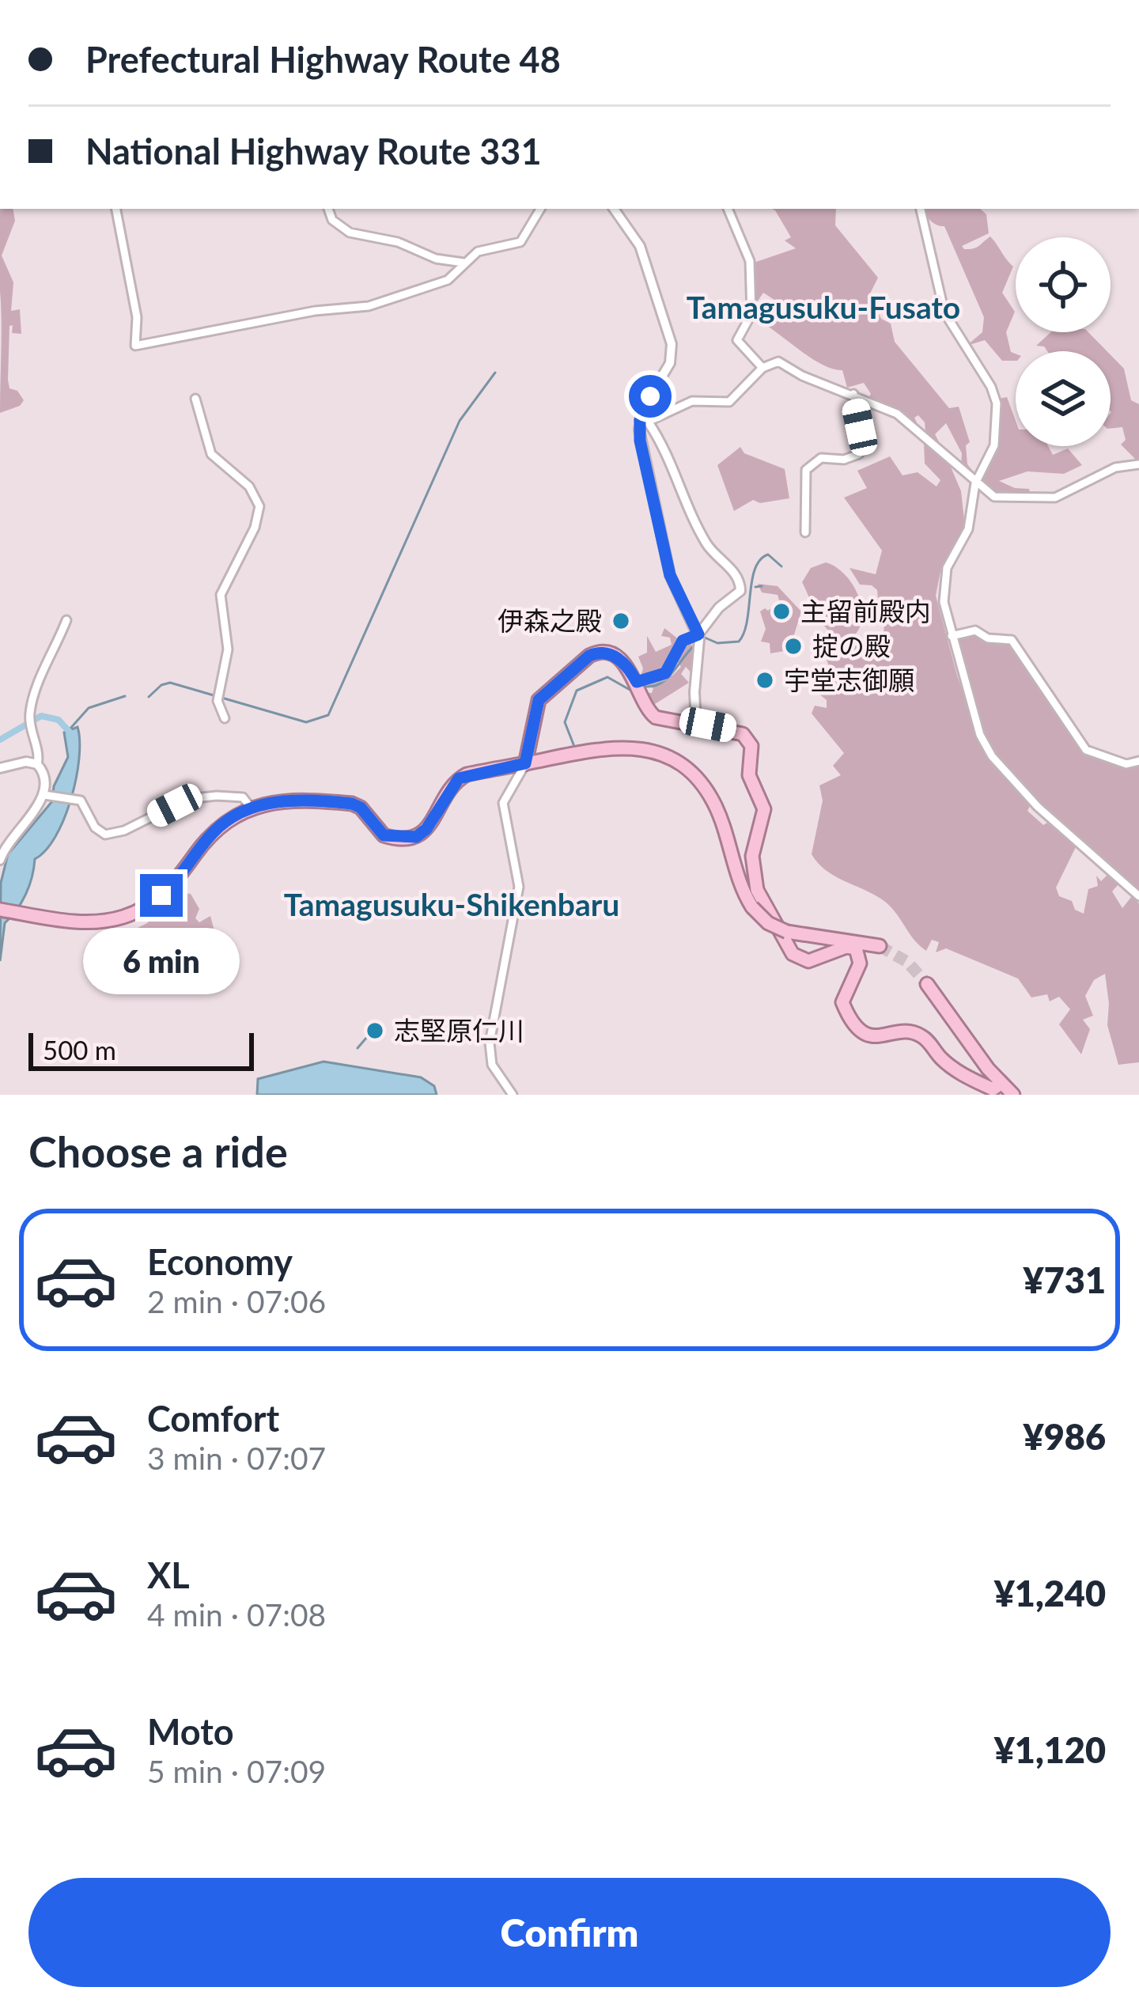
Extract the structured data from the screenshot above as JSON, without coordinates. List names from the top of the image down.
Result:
{
  "districts": ["Tamagusuku-Fusato", "Tamagusuku-Shikenbaru"],
  "places": [
    "主留前殿内",
    "伊森之殿",
    "掟の殿",
    "宇堂志御願",
    "志堅原仁川"
  ],
  "scale_bar": "500 m",
  "page": {
    "banner": ["Prefectural Highway Route 48", "National Highway Route 331"],
    "bubble": "6 min",
    "scale": "500 m",
    "heading": "Choose a ride",
    "list": [
      {
        "name": "Economy",
        "note": "2 min · 07:06",
        "value": "¥731"
      },
      {
        "name": "Comfort",
        "note": "3 min · 07:07",
        "value": "¥986"
      },
      {
        "name": "XL",
        "note": "4 min · 07:08",
        "value": "¥1,240"
      },
      {
        "name": "Moto",
        "note": "5 min · 07:09",
        "value": "¥1,120"
      }
    ],
    "buttons": "Confirm"
  }
}
